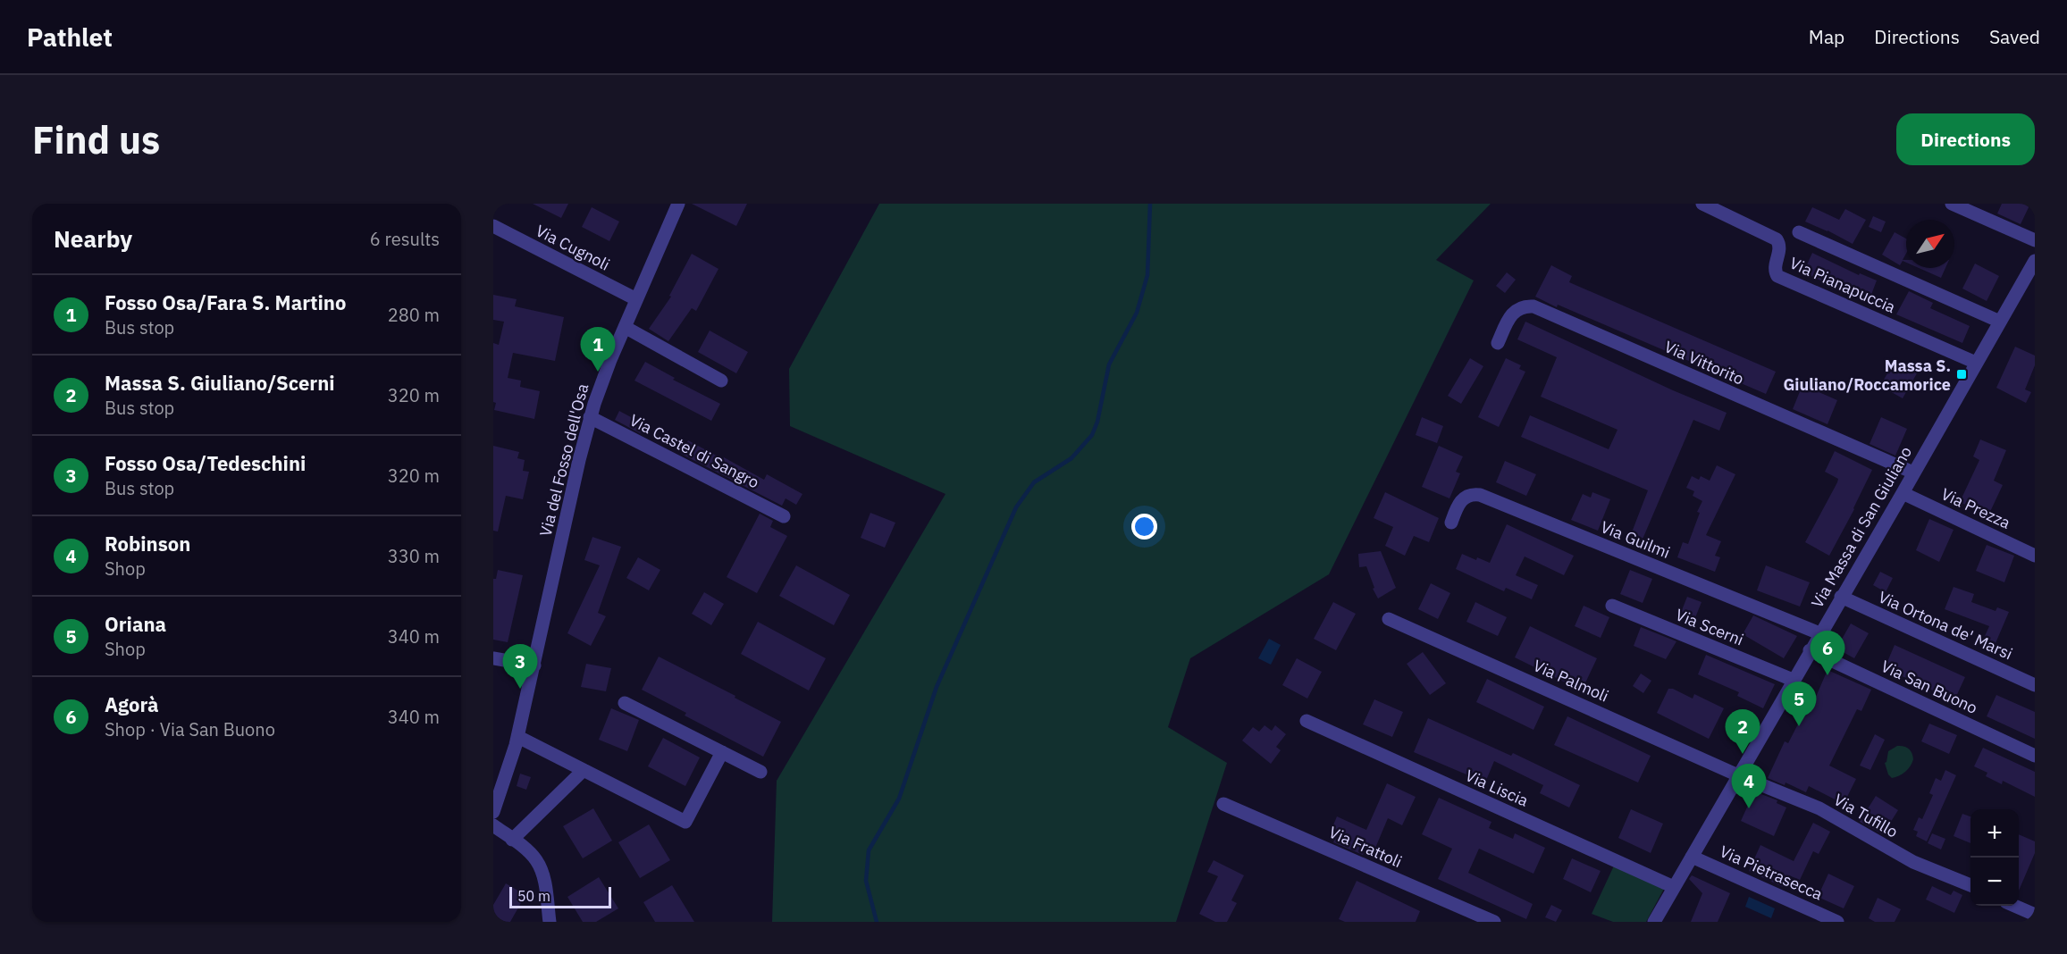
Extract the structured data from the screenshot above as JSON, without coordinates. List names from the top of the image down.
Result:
{
  "streets": {
    "street": [
      "Via Cugnoli",
      "Via Pianapuccia",
      "Via Vittorito",
      "Via Castel di Sangro",
      "Via del Fosso dell'Osa",
      "Via Prezza",
      "Via Massa di San Giuliano",
      "Via Guilmi",
      "Via Ortona de' Marsi",
      "Via Scerni",
      "Via Palmoli",
      "Via San Buono",
      "Via Liscia",
      "Via Tufillo",
      "Via Frattoli",
      "Via Pietrasecca"
    ]
  },
  "crossings": [
    ["Via Cugnoli", "Via del Fosso dell'Osa"],
    ["Via Pianapuccia", "Via Massa di San Giuliano"],
    ["Via Vittorito", "Via Massa di San Giuliano"],
    ["Via Castel di Sangro", "Via del Fosso dell'Osa"],
    ["Via Prezza", "Via Massa di San Giuliano"],
    ["Via Massa di San Giuliano", "Via Guilmi"],
    ["Via Massa di San Giuliano", "Via Ortona de' Marsi"],
    ["Via Massa di San Giuliano", "Via Scerni"],
    ["Via Massa di San Giuliano", "Via Palmoli"],
    ["Via Massa di San Giuliano", "Via San Buono"],
    ["Via Massa di San Giuliano", "Via Liscia"],
    ["Via Massa di San Giuliano", "Via Tufillo"],
    ["Via Massa di San Giuliano", "Via Pietrasecca"],
    ["Via Palmoli", "Via Tufillo"]
  ],
  "places": {
    "transit": ["Massa S. Giuliano/Roccamorice"]
  },
  "scale_bar": "50 m",
  "north": "top right",
  "page": {
    "header": "Pathlet",
    "nav": ["Map", "Directions", "Saved"],
    "buttons": "Directions",
    "title": "Find us",
    "heading": ["Nearby", "6 results"],
    "list": [
      {
        "mark": "1",
        "name": "Fosso Osa/Fara S. Martino",
        "note": "Bus stop",
        "value": "280 m"
      },
      {
        "mark": "2",
        "name": "Massa S. Giuliano/Scerni",
        "note": "Bus stop",
        "value": "320 m"
      },
      {
        "mark": "3",
        "name": "Fosso Osa/Tedeschini",
        "note": "Bus stop",
        "value": "320 m"
      },
      {
        "mark": "4",
        "name": "Robinson",
        "note": "Shop",
        "value": "330 m"
      },
      {
        "mark": "5",
        "name": "Oriana",
        "note": "Shop",
        "value": "340 m"
      },
      {
        "mark": "6",
        "name": "Agorà",
        "note": "Shop · Via San Buono",
        "value": "340 m"
      }
    ],
    "pins": [
      "1",
      "6",
      "3",
      "5",
      "2",
      "4"
    ],
    "map_buttons": ["+", "−"],
    "scale": "50 m"
  }
}
